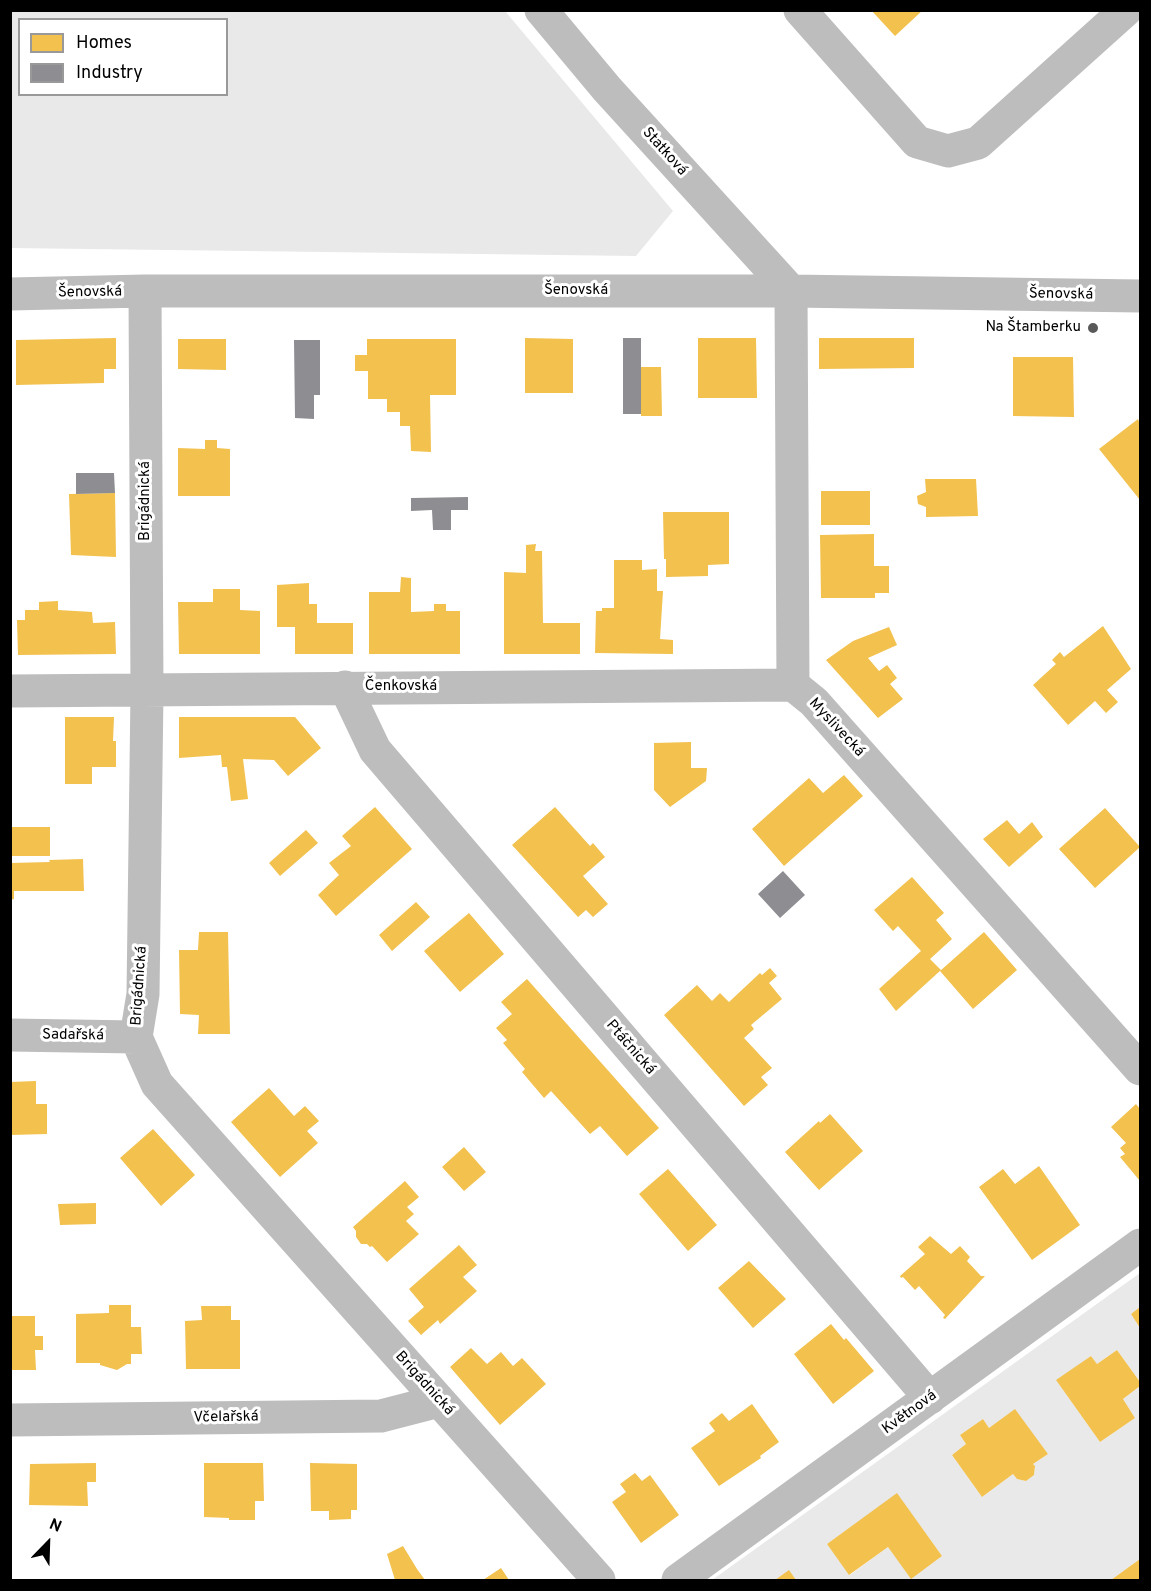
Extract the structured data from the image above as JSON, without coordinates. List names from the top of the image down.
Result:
{
  "streets": {
    "street": [
      "Statková",
      "Šenovská",
      "Brigádnická",
      "Čenkovská",
      "Myslivecká",
      "Sadařská",
      "Ptáčnická",
      "Květnová",
      "Včelařská"
    ]
  },
  "crossings": [
    ["Statková", "Šenovská"],
    ["Šenovská", "Brigádnická"],
    ["Brigádnická", "Čenkovská"],
    ["Brigádnická", "Sadařská"],
    ["Brigádnická", "Včelařská"],
    ["Čenkovská", "Myslivecká"],
    ["Čenkovská", "Ptáčnická"],
    ["Ptáčnická", "Květnová"]
  ],
  "places": ["Na Štamberku"],
  "legend": ["Homes", "Industry"],
  "north": "top right"
}
